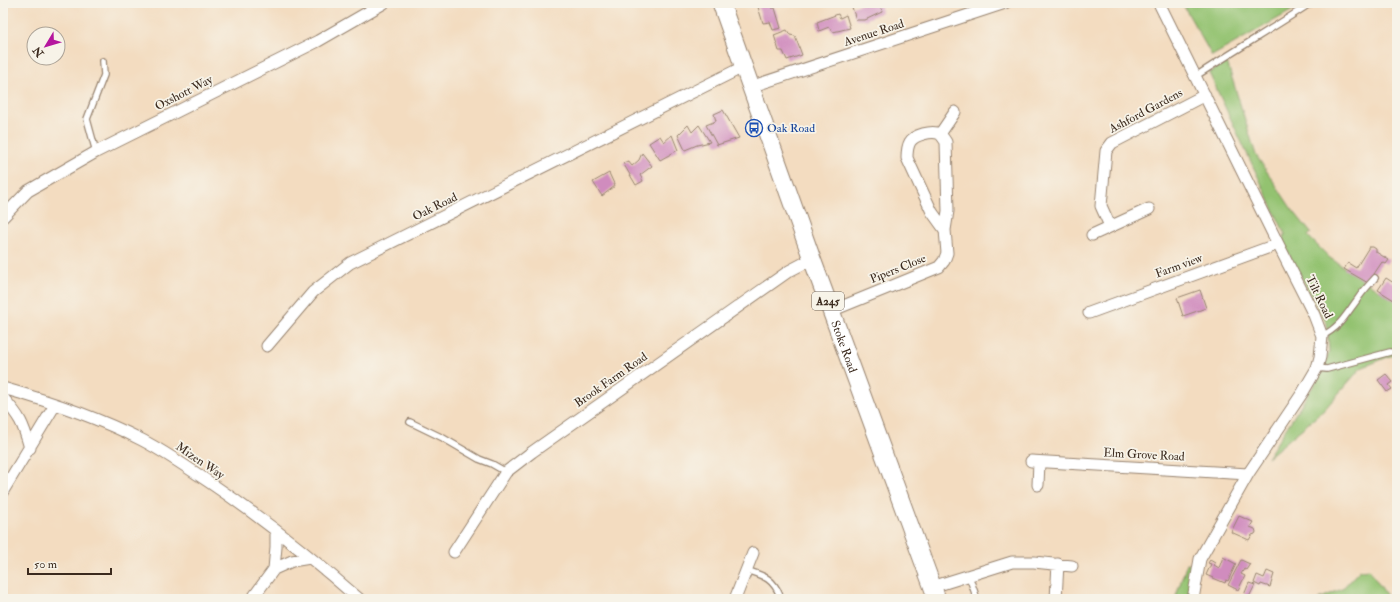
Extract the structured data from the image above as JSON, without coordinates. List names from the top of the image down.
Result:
{
  "streets": {
    "main road": ["A245", "Stoke Road"],
    "street": [
      "Avenue Road",
      "Oxshott Way",
      "Ashford Gardens",
      "Oak Road",
      "Farm view",
      "Pipers Close",
      "Tilt Road",
      "Brook Farm Road",
      "Elm Grove Road",
      "Mizen Way"
    ]
  },
  "crossings": [
    ["Avenue Road", "Stoke Road"],
    ["Ashford Gardens", "Tilt Road"],
    ["Oak Road", "Stoke Road"],
    ["Farm view", "Tilt Road"],
    ["Pipers Close", "Stoke Road"],
    ["Tilt Road", "Elm Grove Road"],
    ["Stoke Road", "Brook Farm Road"]
  ],
  "places": {
    "bus stop": ["Oak Road"]
  },
  "scale_bar": "50 m",
  "north": "bottom left"
}
